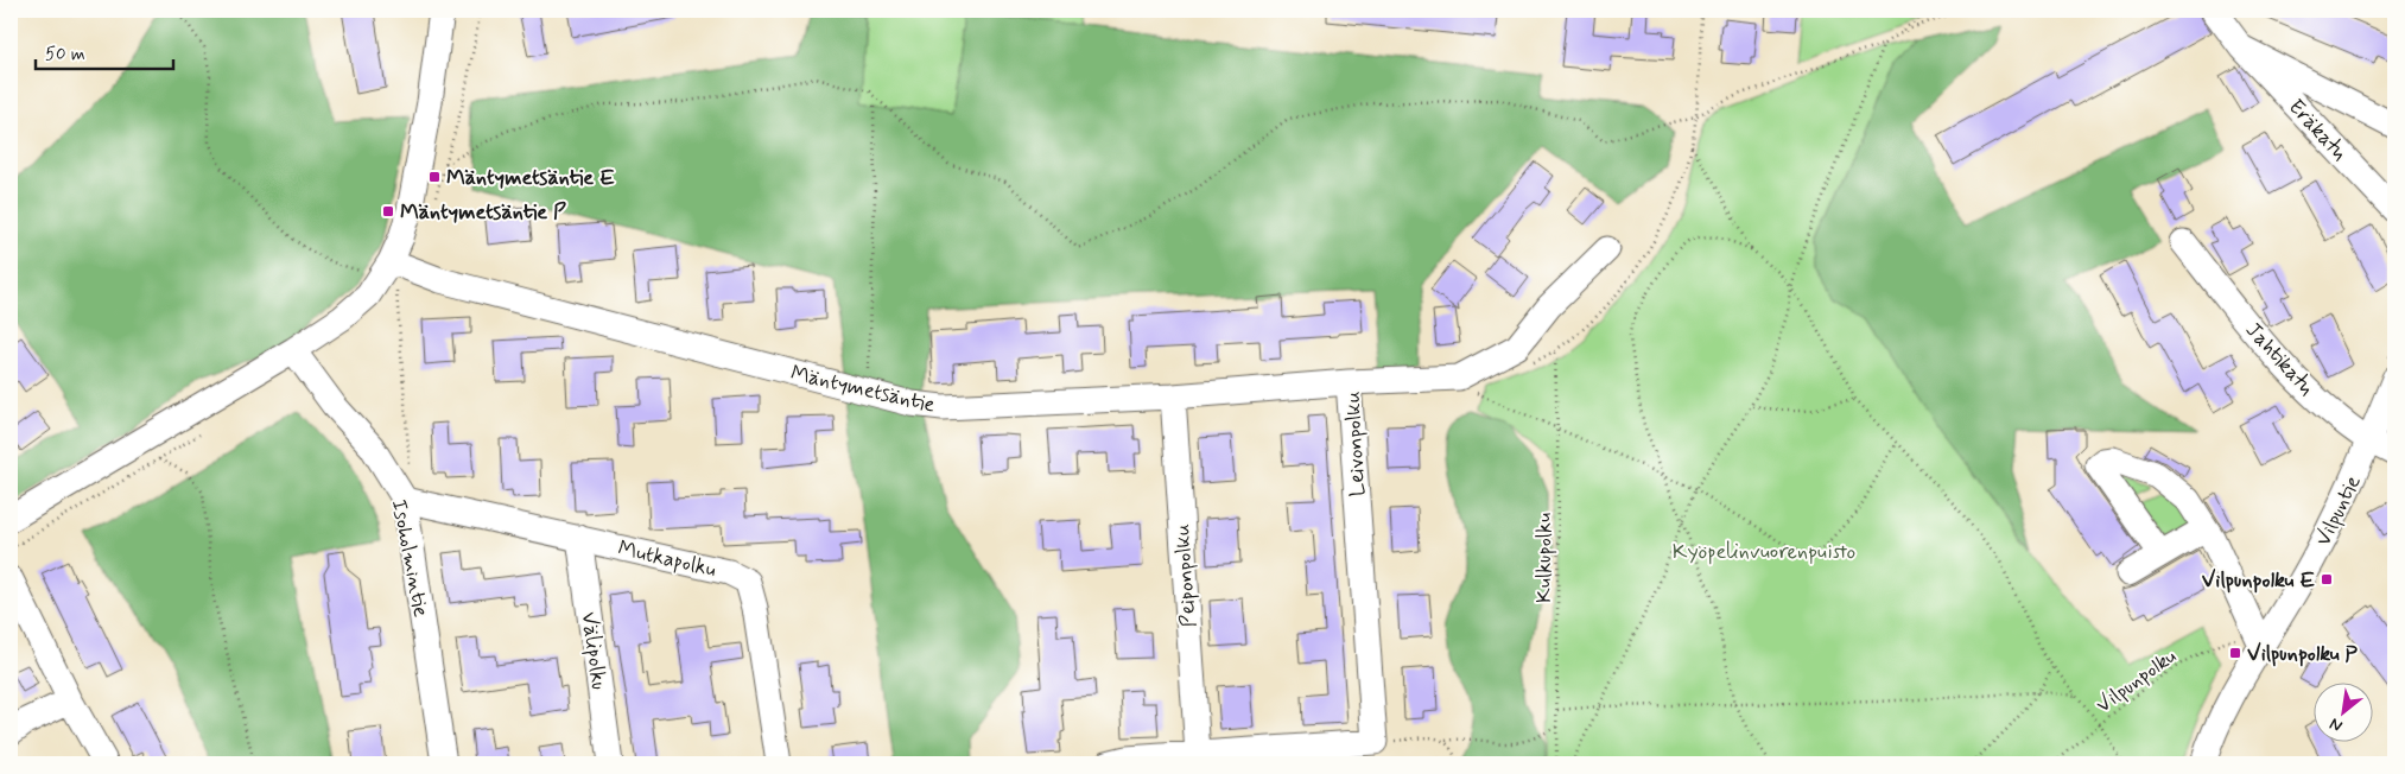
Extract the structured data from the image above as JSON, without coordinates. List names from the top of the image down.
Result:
{
  "streets": {
    "street": [
      "Eräkatu",
      "Jahtikatu",
      "Mäntymetsäntie",
      "Leivonpolku",
      "Vilpuntie",
      "Isoholmintie",
      "Mutkapolku",
      "Peiponpolku",
      "Välipolku"
    ],
    "path": ["Kulkupolku", "Vilpunpolku"]
  },
  "crossings": [
    ["Jahtikatu", "Vilpuntie"],
    ["Mäntymetsäntie", "Leivonpolku"],
    ["Mäntymetsäntie", "Peiponpolku"],
    ["Vilpuntie", "Vilpunpolku"],
    ["Isoholmintie", "Mutkapolku"],
    ["Mutkapolku", "Välipolku"]
  ],
  "parks": ["Kyöpelinvuorenpuisto"],
  "places": {
    "transit": [
      "Mäntymetsäntie E",
      "Mäntymetsäntie P",
      "Vilpunpolku E",
      "Vilpunpolku P"
    ]
  },
  "scale_bar": "50 m",
  "north": "bottom left"
}
